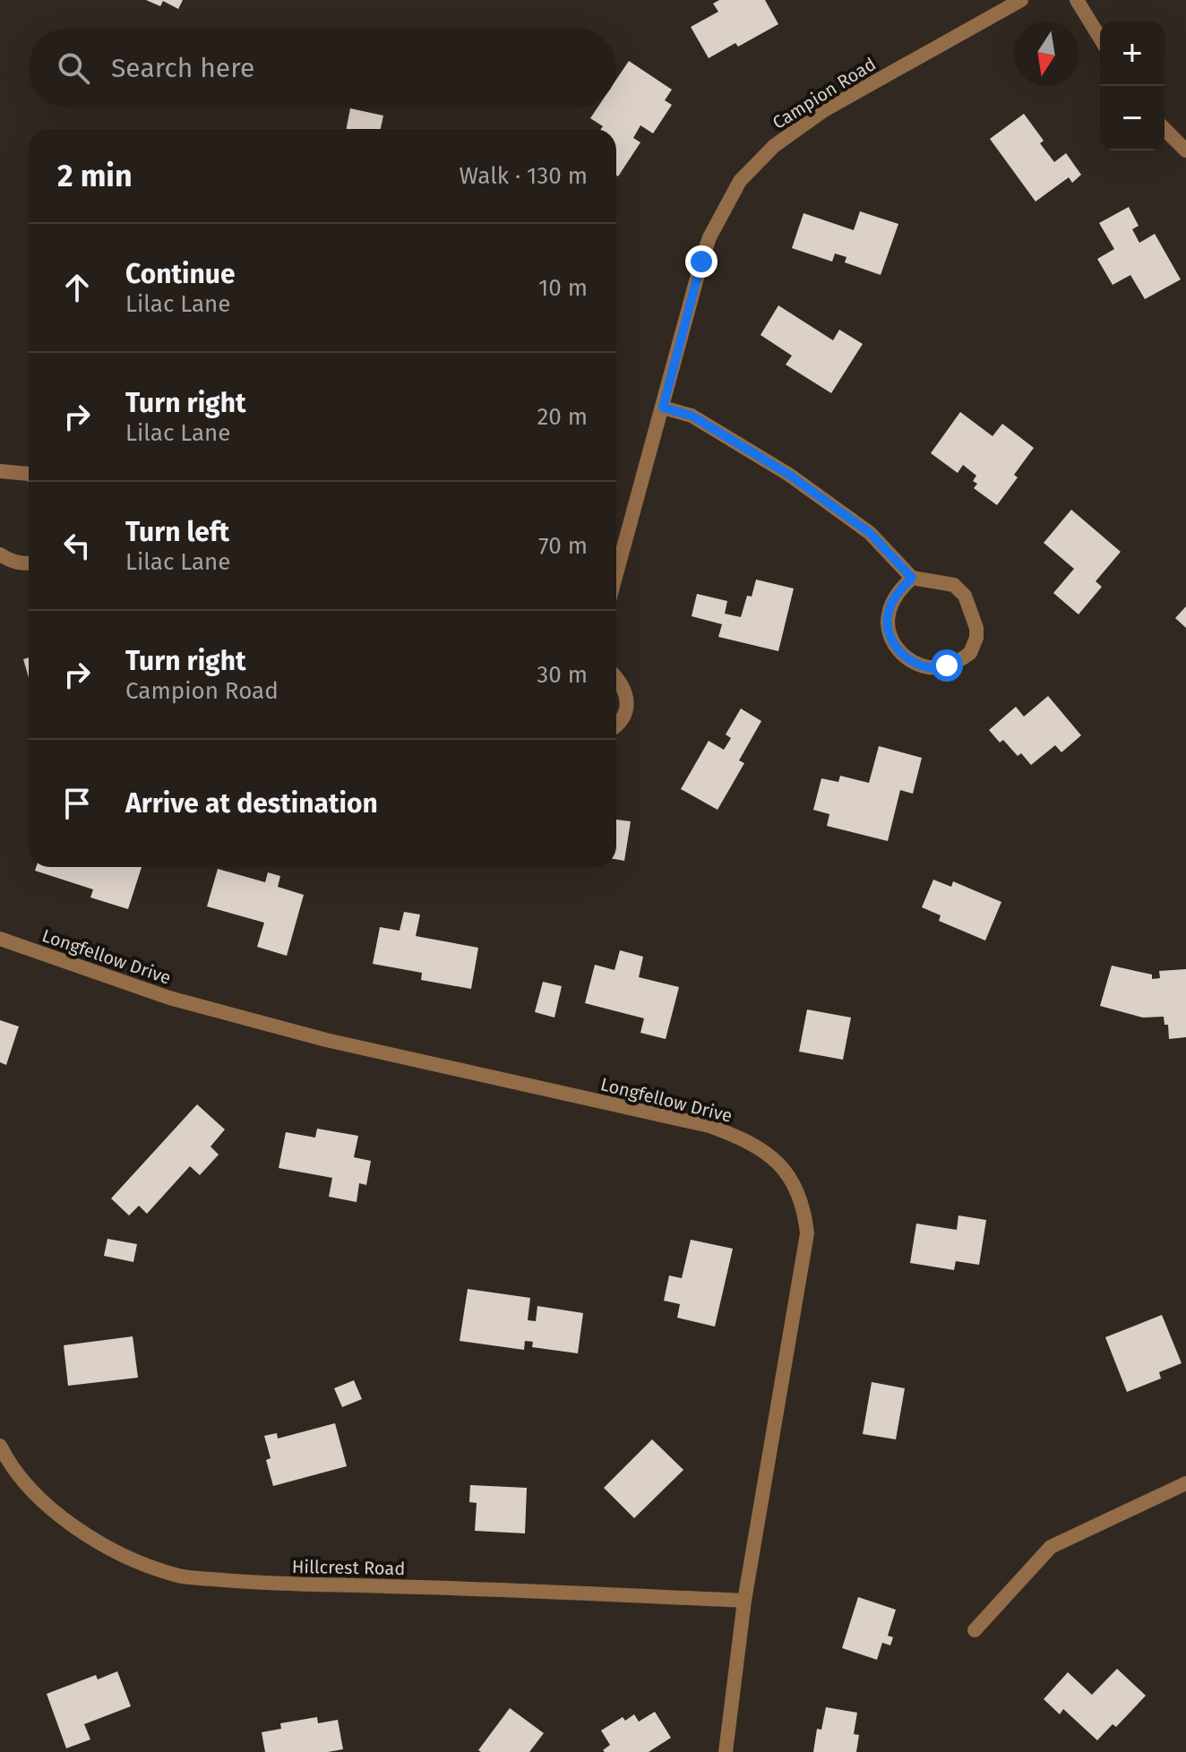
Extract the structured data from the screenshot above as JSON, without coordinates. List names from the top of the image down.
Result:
{
  "streets": {
    "street": ["Campion Road", "Longfellow Drive", "Hillcrest Road"]
  },
  "crossings": [
    ["Longfellow Drive", "Hillcrest Road"]
  ],
  "north": "bottom",
  "page": {
    "map_buttons": ["+", "−"],
    "search": "Search here",
    "heading": ["2 min", "Walk · 130 m"],
    "list": [
      ["Continue", "Lilac Lane", "10 m"],
      ["Turn right", "Lilac Lane", "20 m"],
      ["Turn left", "Lilac Lane", "70 m"],
      ["Turn right", "Campion Road", "30 m"],
      "Arrive at destination"
    ]
  }
}
